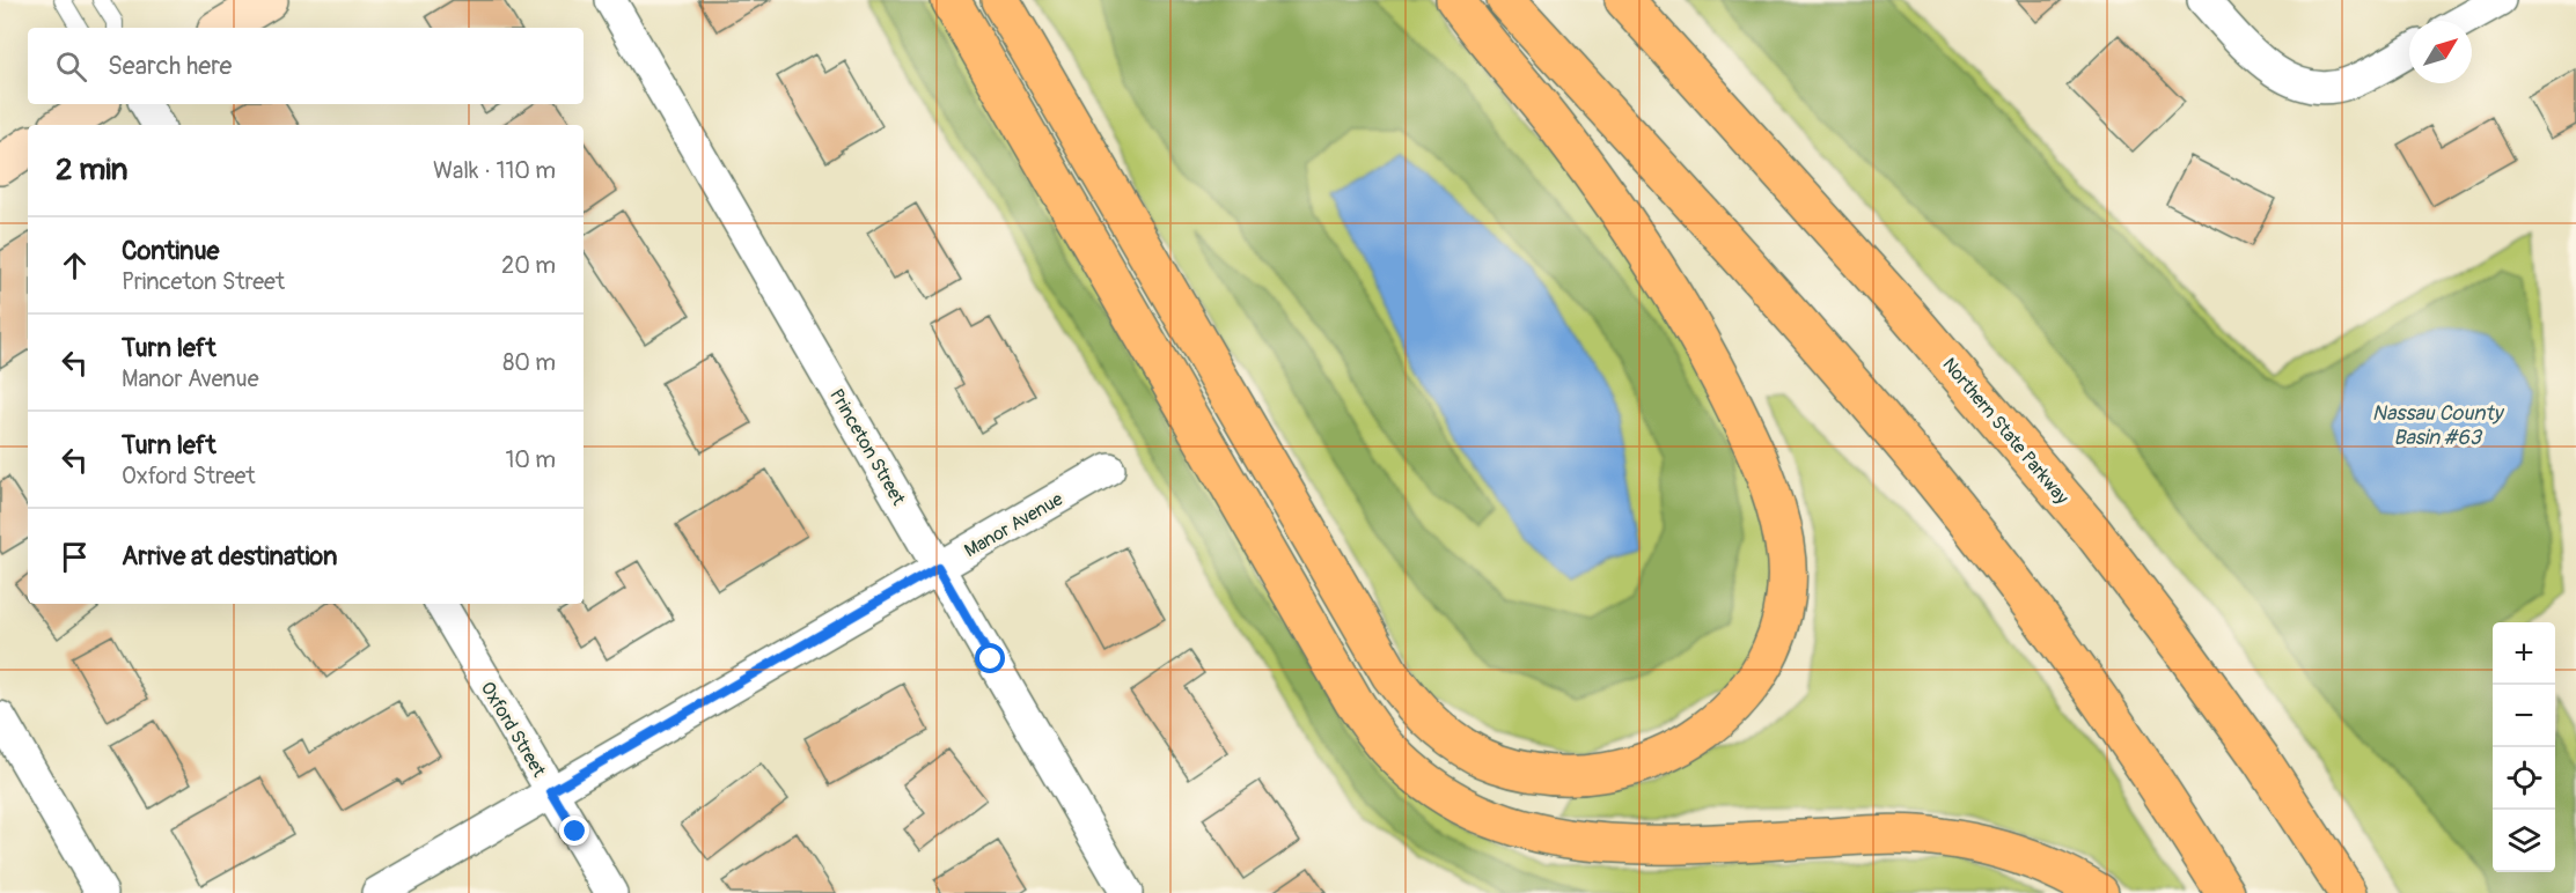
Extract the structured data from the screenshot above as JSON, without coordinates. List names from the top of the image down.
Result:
{
  "streets": {
    "highway": ["Northern State Parkway"],
    "street": ["Princeton Street", "Manor Avenue", "Oxford Street"]
  },
  "crossings": [
    ["Princeton Street", "Manor Avenue"],
    ["Manor Avenue", "Oxford Street"]
  ],
  "water": ["Nassau County Basin #63"],
  "north": "top right",
  "page": {
    "search": "Search here",
    "heading": ["2 min", "Walk · 110 m"],
    "list": [
      ["Continue", "Princeton Street", "20 m"],
      ["Turn left", "Manor Avenue", "80 m"],
      ["Turn left", "Oxford Street", "10 m"],
      "Arrive at destination"
    ],
    "map_buttons": ["+", "−"]
  }
}
